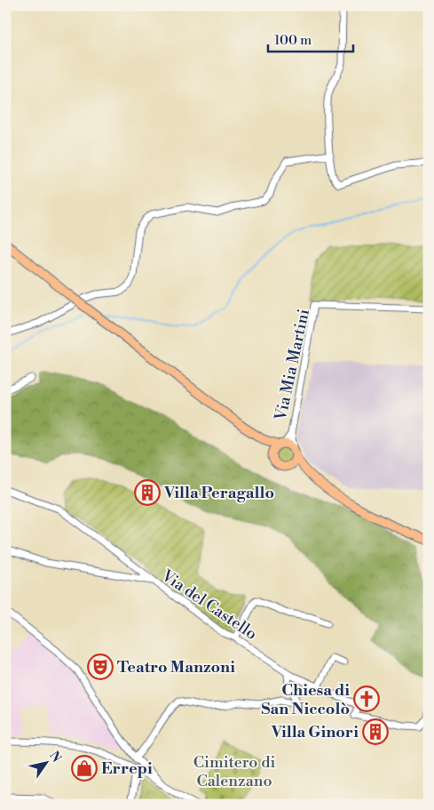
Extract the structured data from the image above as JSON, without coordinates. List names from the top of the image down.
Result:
{
  "streets": {
    "street": ["Via Mia Martini", "Via del Castello"]
  },
  "parks": ["Cimitero di Calenzano"],
  "places": {
    "building": ["Villa Peragallo", "Villa Ginori"],
    "theatre": ["Teatro Manzoni"],
    "church": ["Chiesa di San Niccolò"],
    "shop": ["Errepi"]
  },
  "scale_bar": "100 m",
  "north": "top right"
}
